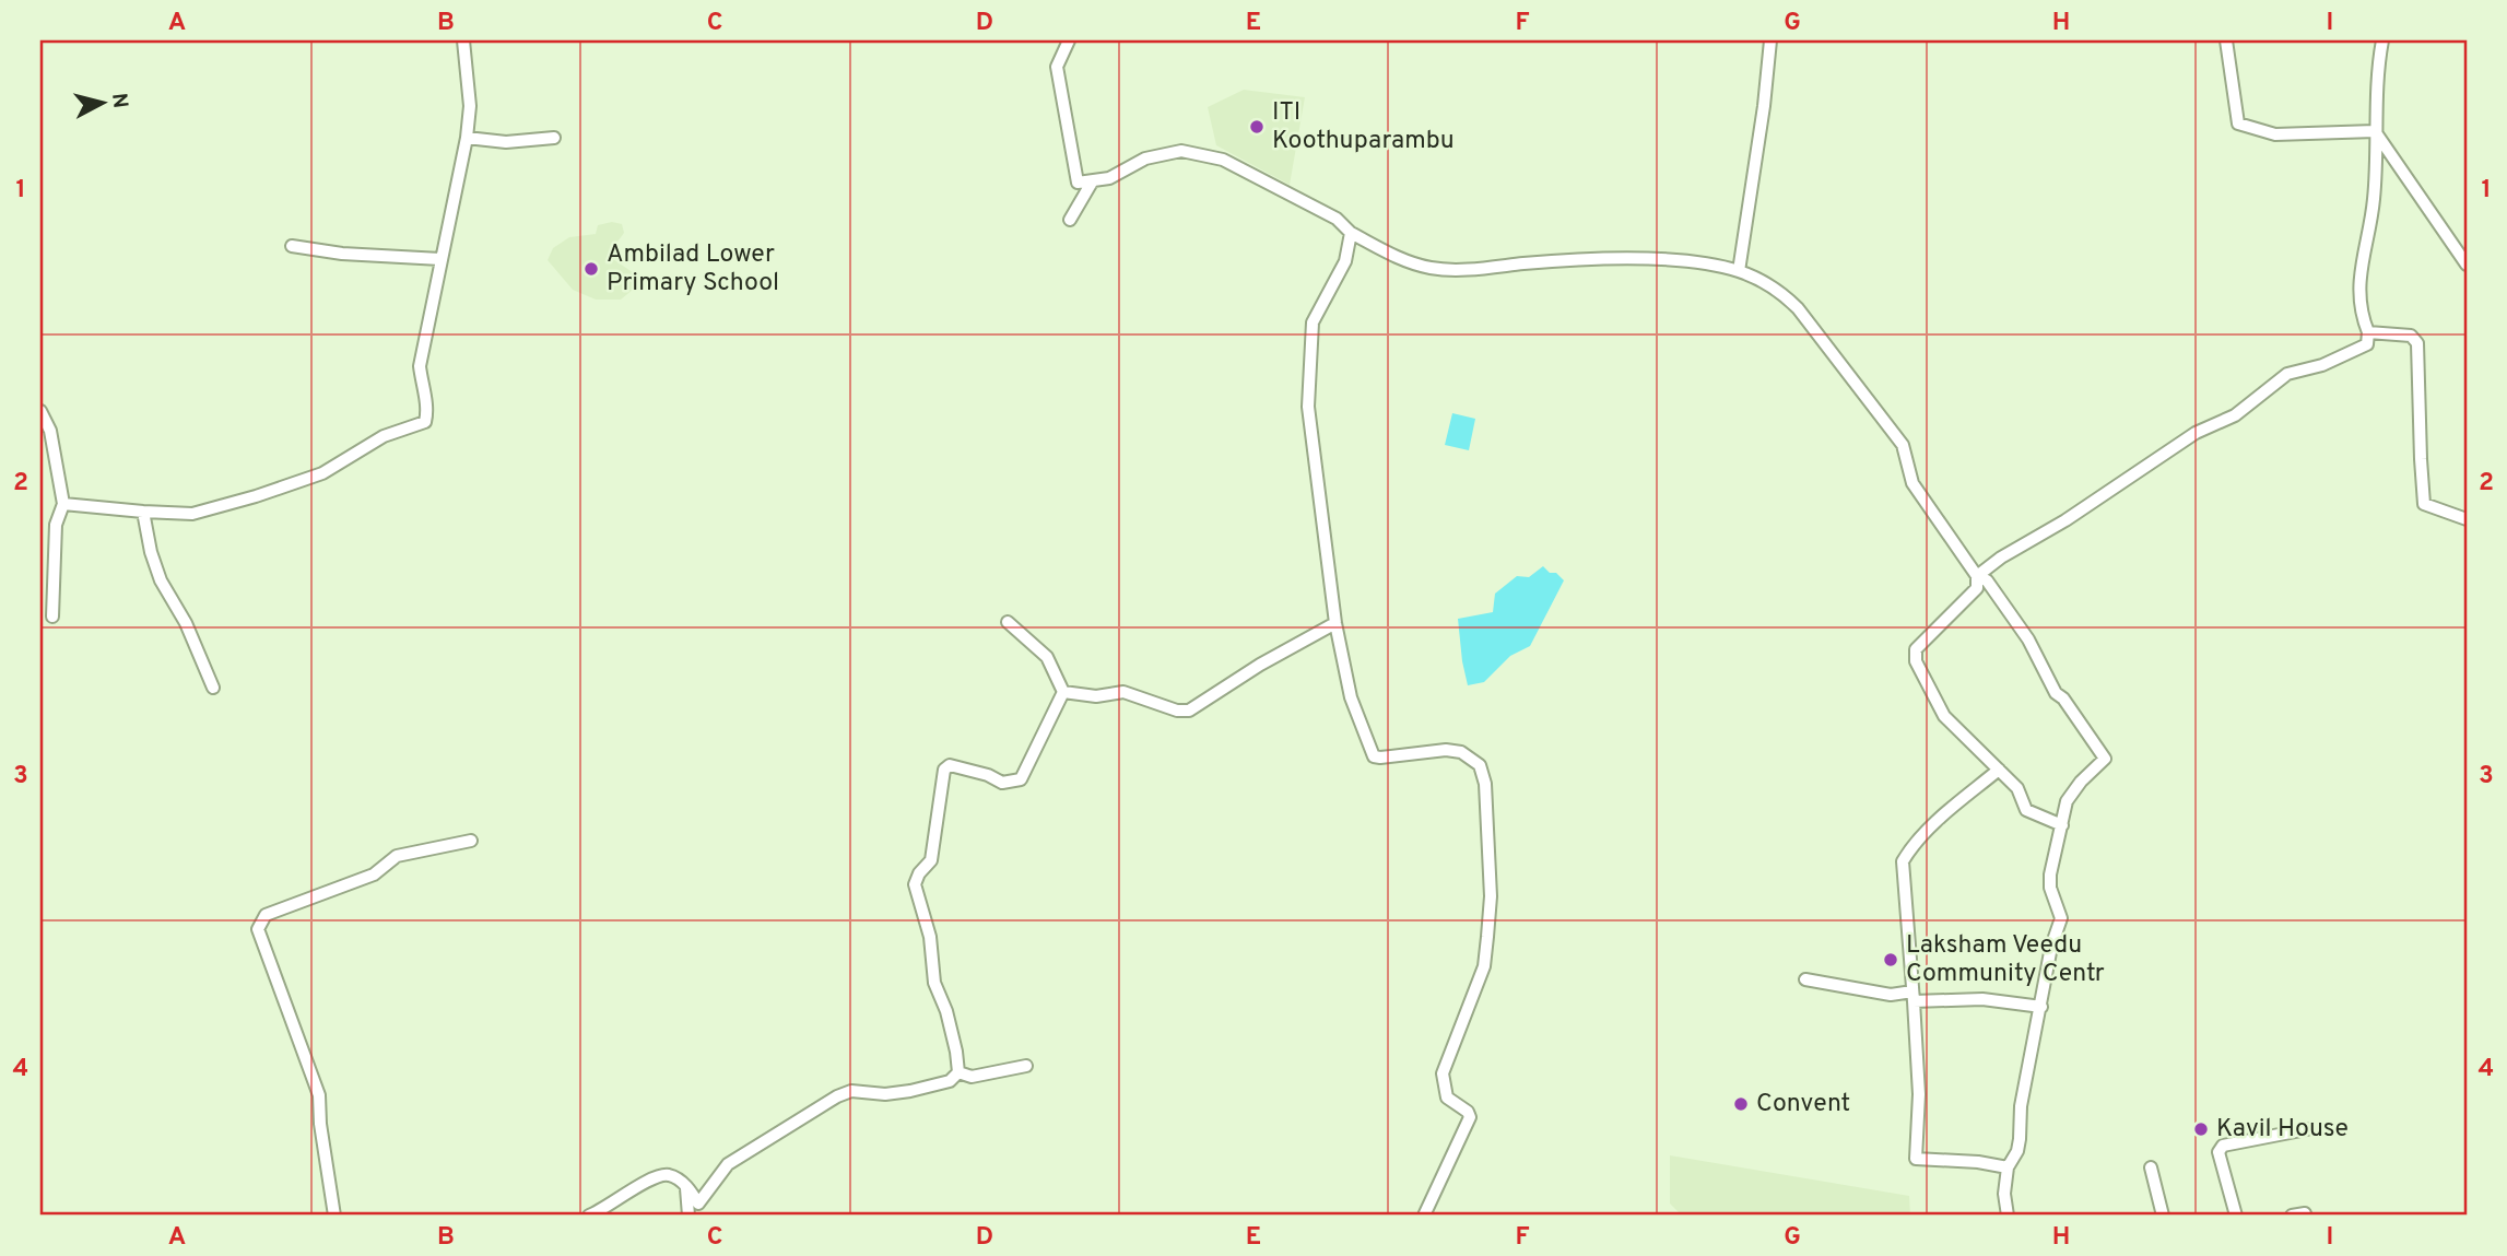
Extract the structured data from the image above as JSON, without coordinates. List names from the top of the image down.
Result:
{
  "places": [
    "ITI Koothuparambu",
    "Ambilad Lower Primary School",
    "Laksham Veedu Community Centr",
    "Convent",
    "Kavil House"
  ],
  "north": "right",
  "grid": {
    "columns": [
      "A",
      "B",
      "C",
      "D",
      "E",
      "F",
      "G",
      "H",
      "I"
    ],
    "rows": [
      "1",
      "2",
      "3",
      "4"
    ]
  }
}
